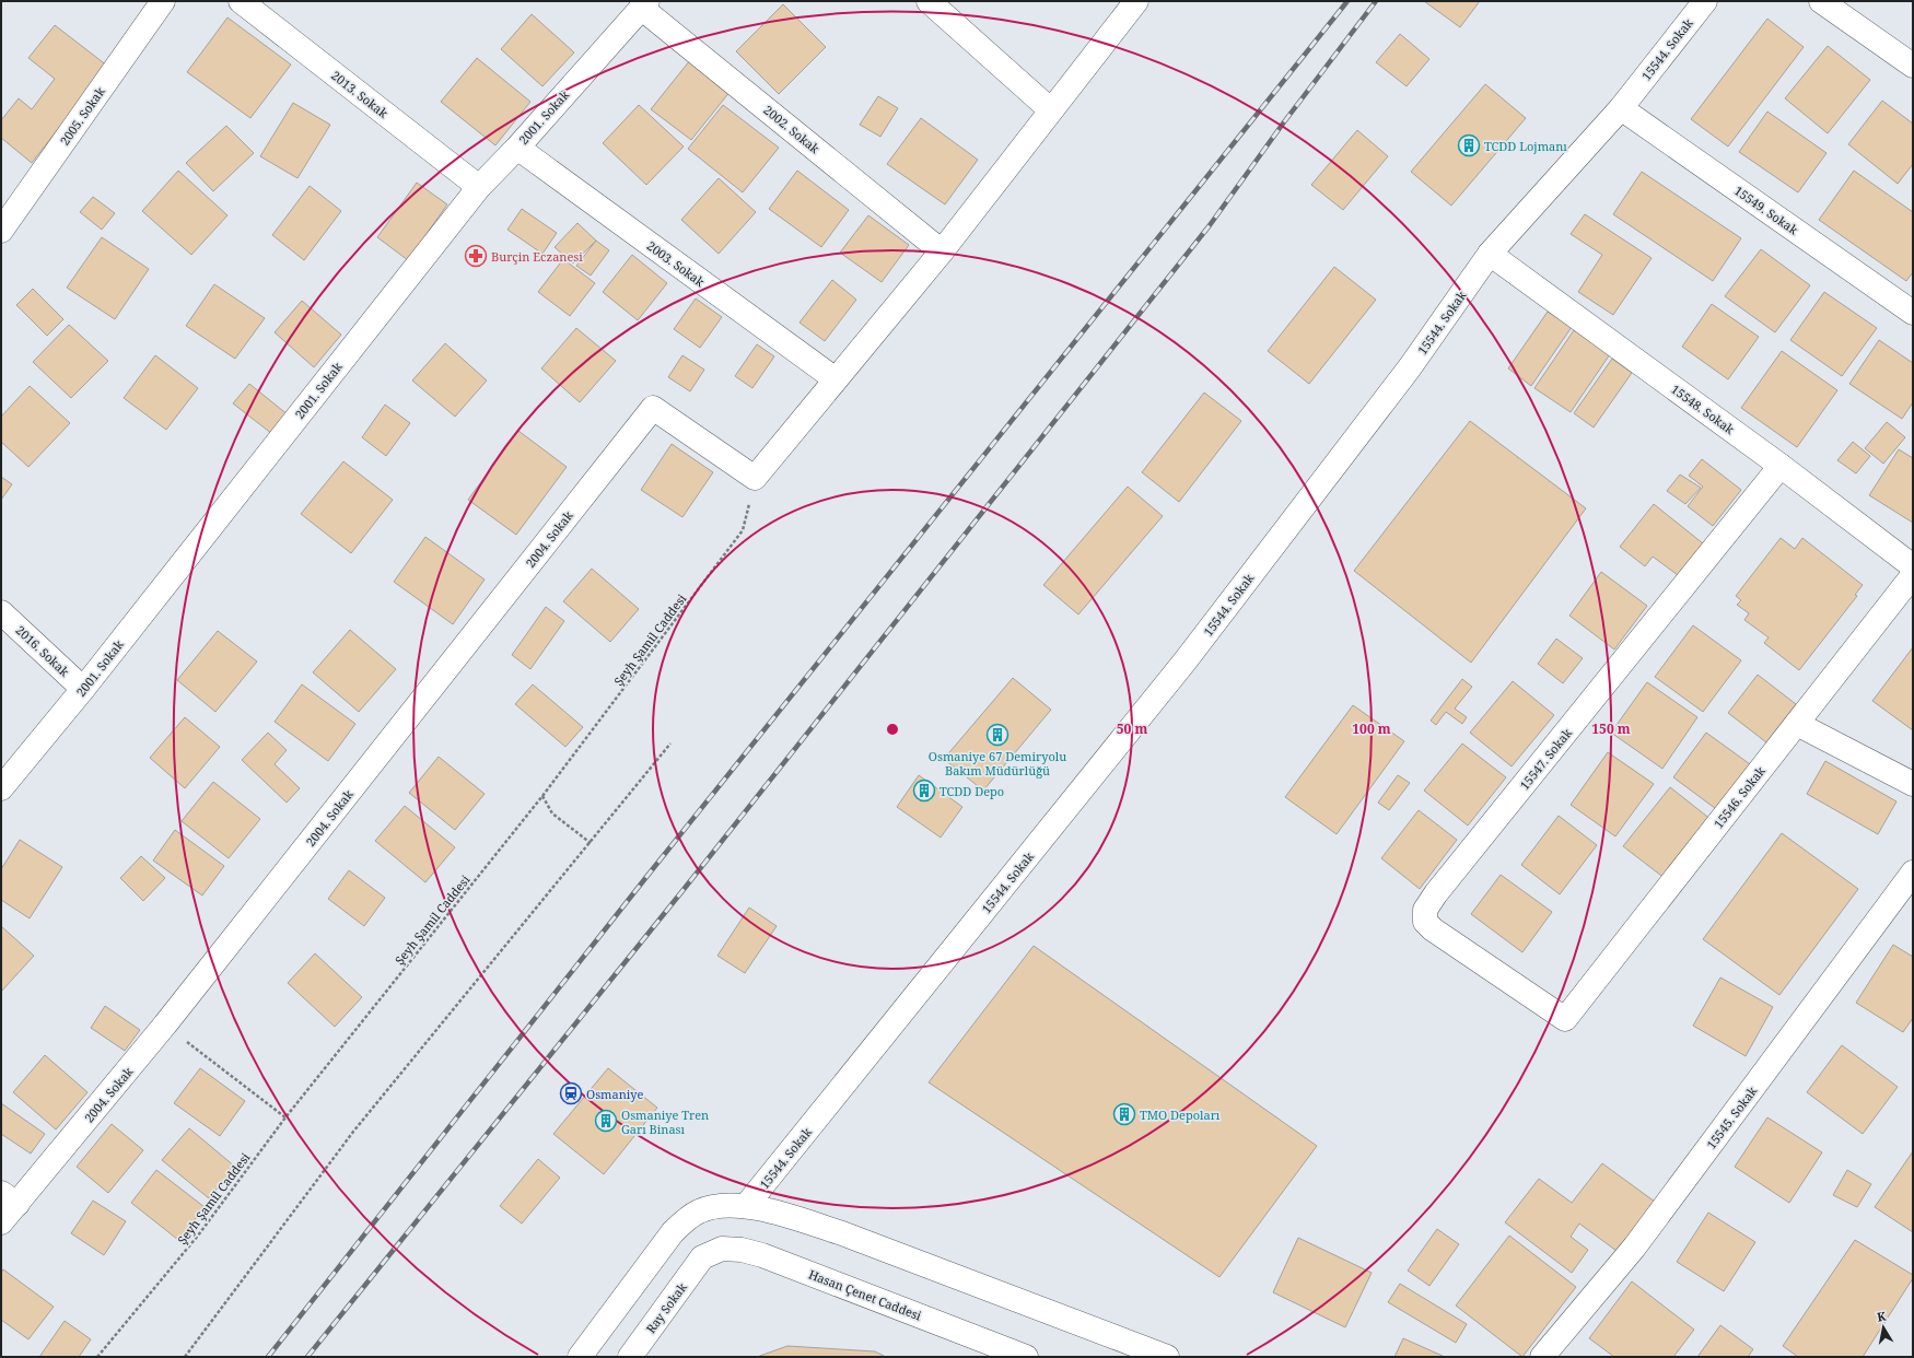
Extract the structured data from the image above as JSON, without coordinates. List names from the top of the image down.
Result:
{
  "streets": {
    "street": [
      "15544. Sokak",
      "2013. Sokak",
      "2005. Sokak",
      "2001. Sokak",
      "2002. Sokak",
      "15549. Sokak",
      "2003. Sokak",
      "15548. Sokak",
      "2004. Sokak",
      "2016. Sokak",
      "15547. Sokak",
      "15546. Sokak",
      "15545. Sokak",
      "Hasan Çenet Caddesi",
      "Ray Sokak"
    ],
    "path": ["Şeyh Şamil Caddesi"]
  },
  "crossings": [
    ["15544. Sokak", "15549. Sokak"],
    ["15544. Sokak", "15548. Sokak"],
    ["2013. Sokak", "2001. Sokak"],
    ["2001. Sokak", "2002. Sokak"],
    ["2001. Sokak", "2003. Sokak"],
    ["2001. Sokak", "2016. Sokak"],
    ["15548. Sokak", "15547. Sokak"],
    ["2004. Sokak", "Şeyh Şamil Caddesi"],
    ["15547. Sokak", "15546. Sokak"],
    ["Hasan Çenet Caddesi", "Ray Sokak"]
  ],
  "places": {
    "building": [
      "TCDD Lojmanı",
      "Osmaniye 67 Demiryolu Bakım Müdürlüğü",
      "TCDD Depo",
      "TMO Depoları",
      "Osmaniye Tren Garı Binası"
    ],
    "pharmacy": ["Burçin Eczanesi"],
    "station": ["Osmaniye"]
  },
  "north": "top",
  "rings": ["50 m", "100 m", "150 m"]
}
